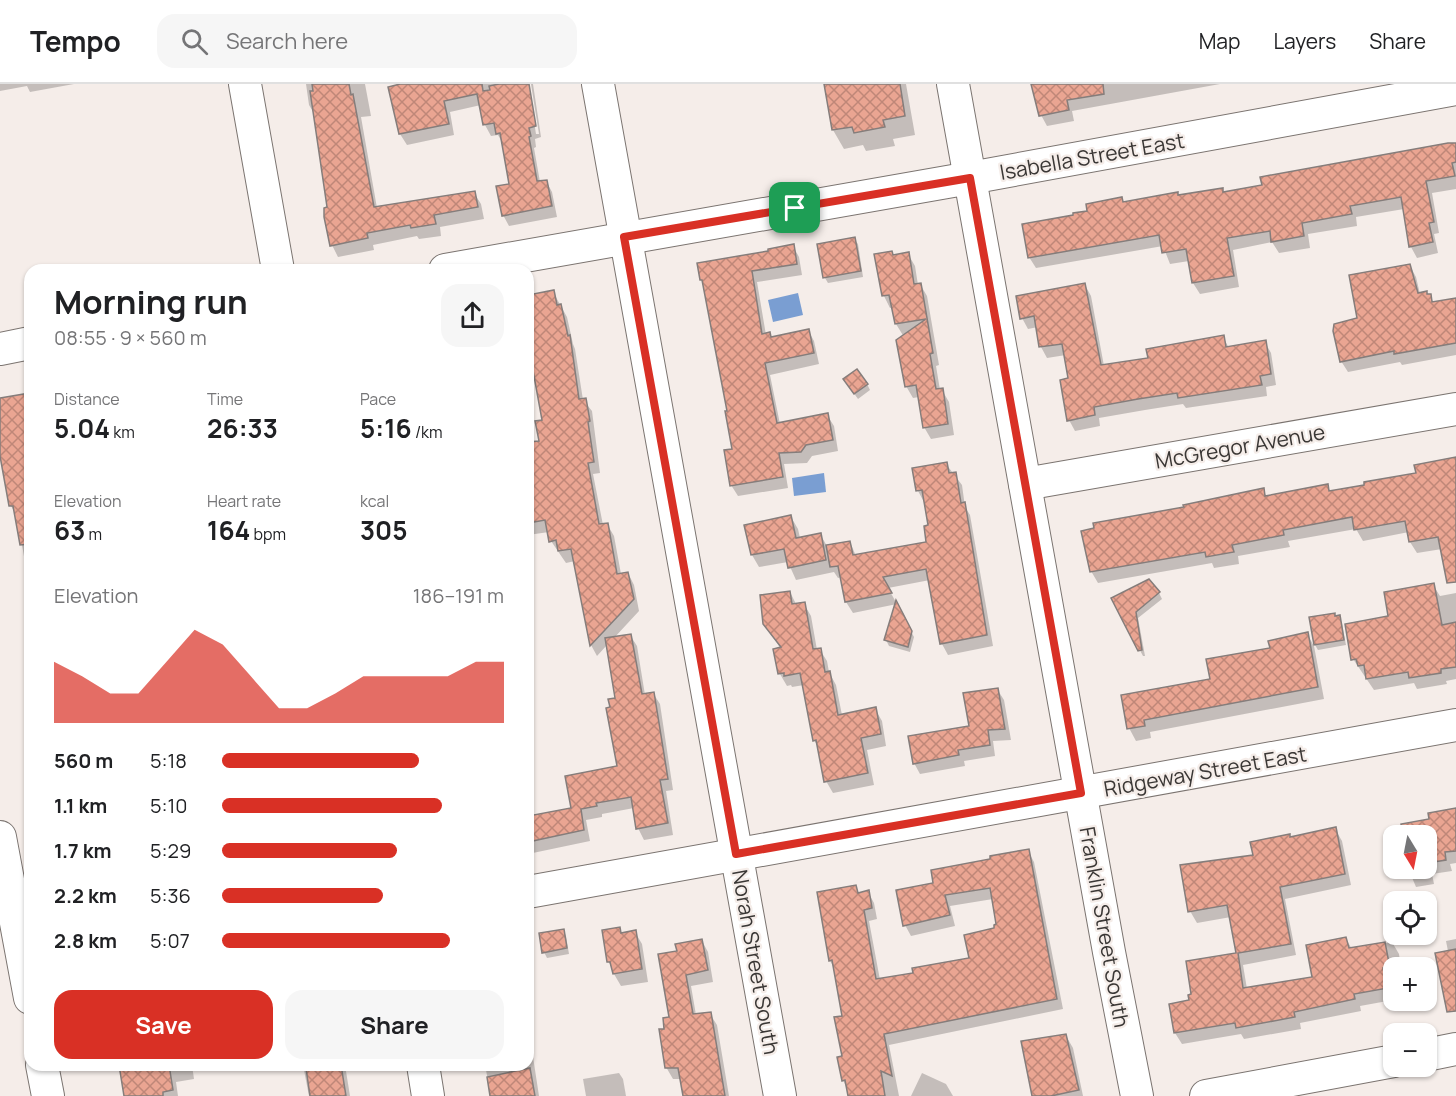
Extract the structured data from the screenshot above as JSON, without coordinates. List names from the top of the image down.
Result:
{
  "streets": {
    "street": [
      "Isabella Street East",
      "McGregor Avenue",
      "Ridgeway Street East",
      "Franklin Street South",
      "Norah Street South"
    ]
  },
  "crossings": [
    ["Isabella Street East", "Franklin Street South"],
    ["Isabella Street East", "Norah Street South"],
    ["McGregor Avenue", "Franklin Street South"],
    ["Ridgeway Street East", "Franklin Street South"],
    ["Ridgeway Street East", "Norah Street South"]
  ],
  "north": "bottom",
  "page": {
    "header": "Tempo",
    "search": "Search here",
    "nav": ["Map", "Layers", "Share"],
    "heading": ["Morning run", "08:55 · 9 × 560 m"],
    "stats": [
      ["Distance", "5.04 km"],
      ["Time", "26:33"],
      ["Pace", "5:16 /km"],
      ["Elevation", "63 m"],
      ["Heart rate", "164 bpm"],
      ["kcal", "305"]
    ],
    "chart": ["Elevation", "186–191 m"],
    "list": [
      {
        "name": "560 m",
        "note": "5:18"
      },
      {
        "name": "1.1 km",
        "note": "5:10"
      },
      {
        "name": "1.7 km",
        "note": "5:29"
      },
      {
        "name": "2.2 km",
        "note": "5:36"
      },
      {
        "name": "2.8 km",
        "note": "5:07"
      }
    ],
    "map_buttons": ["+", "−"],
    "buttons": ["Save", "Share"]
  }
}
